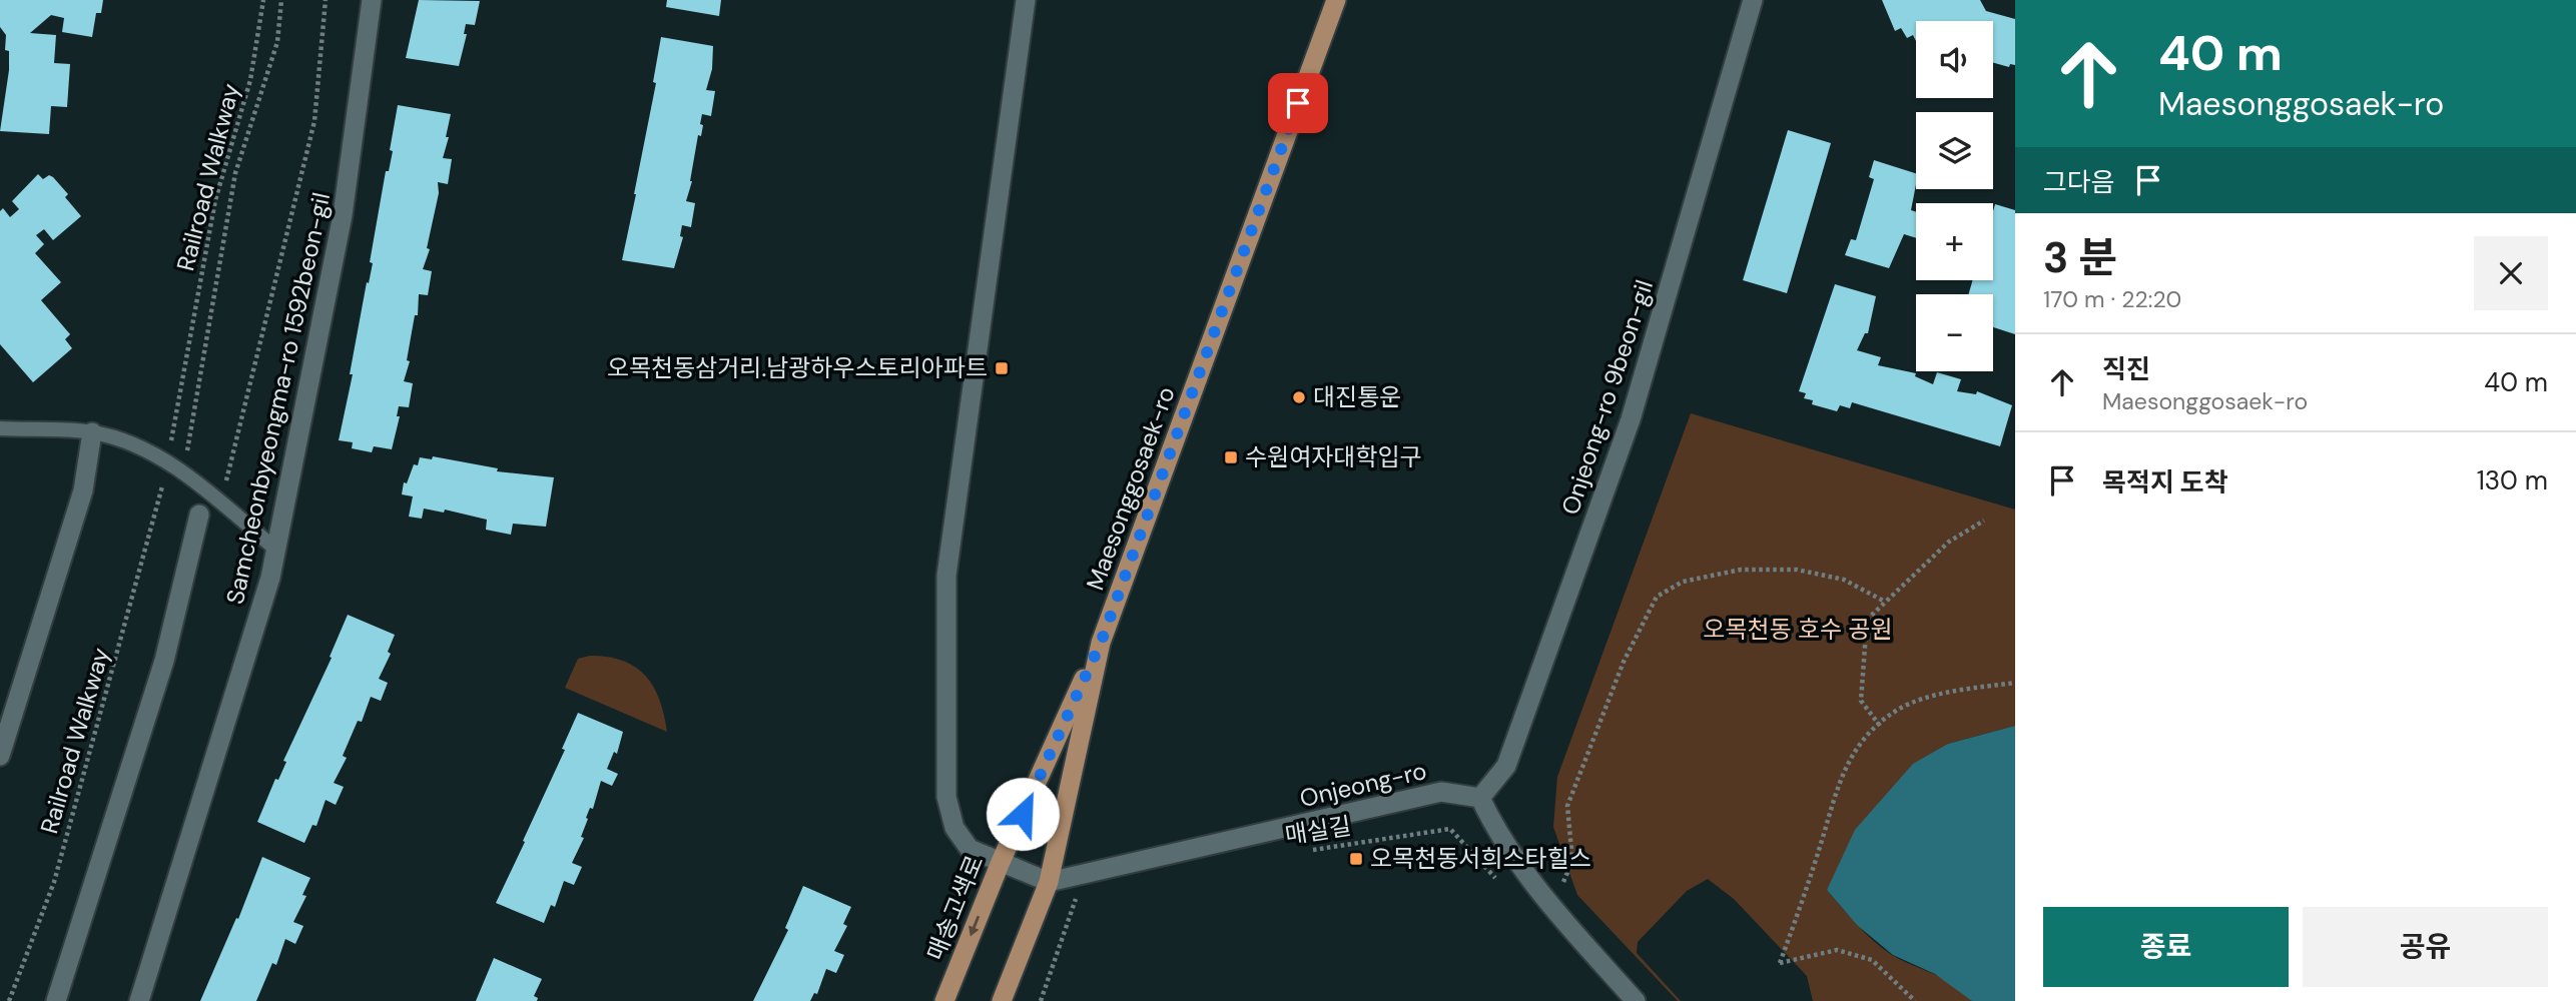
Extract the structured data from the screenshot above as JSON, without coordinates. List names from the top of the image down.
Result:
{
  "streets": {
    "main road": ["Maesonggosaek-ro", "매송고색로"],
    "street": ["Onjeong-ro 9beon-gil", "Samcheonbyeongma-ro 1592beon-gil", "Onjeong-ro"],
    "path": ["Railroad Walkway", "매실길"]
  },
  "crossings": [
    ["Onjeong-ro 9beon-gil", "Onjeong-ro"],
    ["Maesonggosaek-ro", "Onjeong-ro"],
    ["Maesonggosaek-ro", "매송고색로"]
  ],
  "one_way": ["매송고색로"],
  "parks": ["오목천동 호수 공원"],
  "places": {
    "transit": ["오목천동삼거리.남광하우스토리아파트", "수원여자대학입구", "오목천동서희스타힐스"],
    "other": ["대진통운"]
  },
  "page": {
    "turn": ["40 m", "Maesonggosaek-ro"],
    "map_buttons": ["+", "−"],
    "then": "그다음",
    "heading": ["3 분", "170 m · 22:20"],
    "list": [
      {
        "name": "직진",
        "note": "Maesonggosaek-ro",
        "value": "40 m"
      },
      {
        "name": "목적지 도착",
        "value": "130 m"
      }
    ],
    "buttons": ["종료", "공유"]
  }
}
